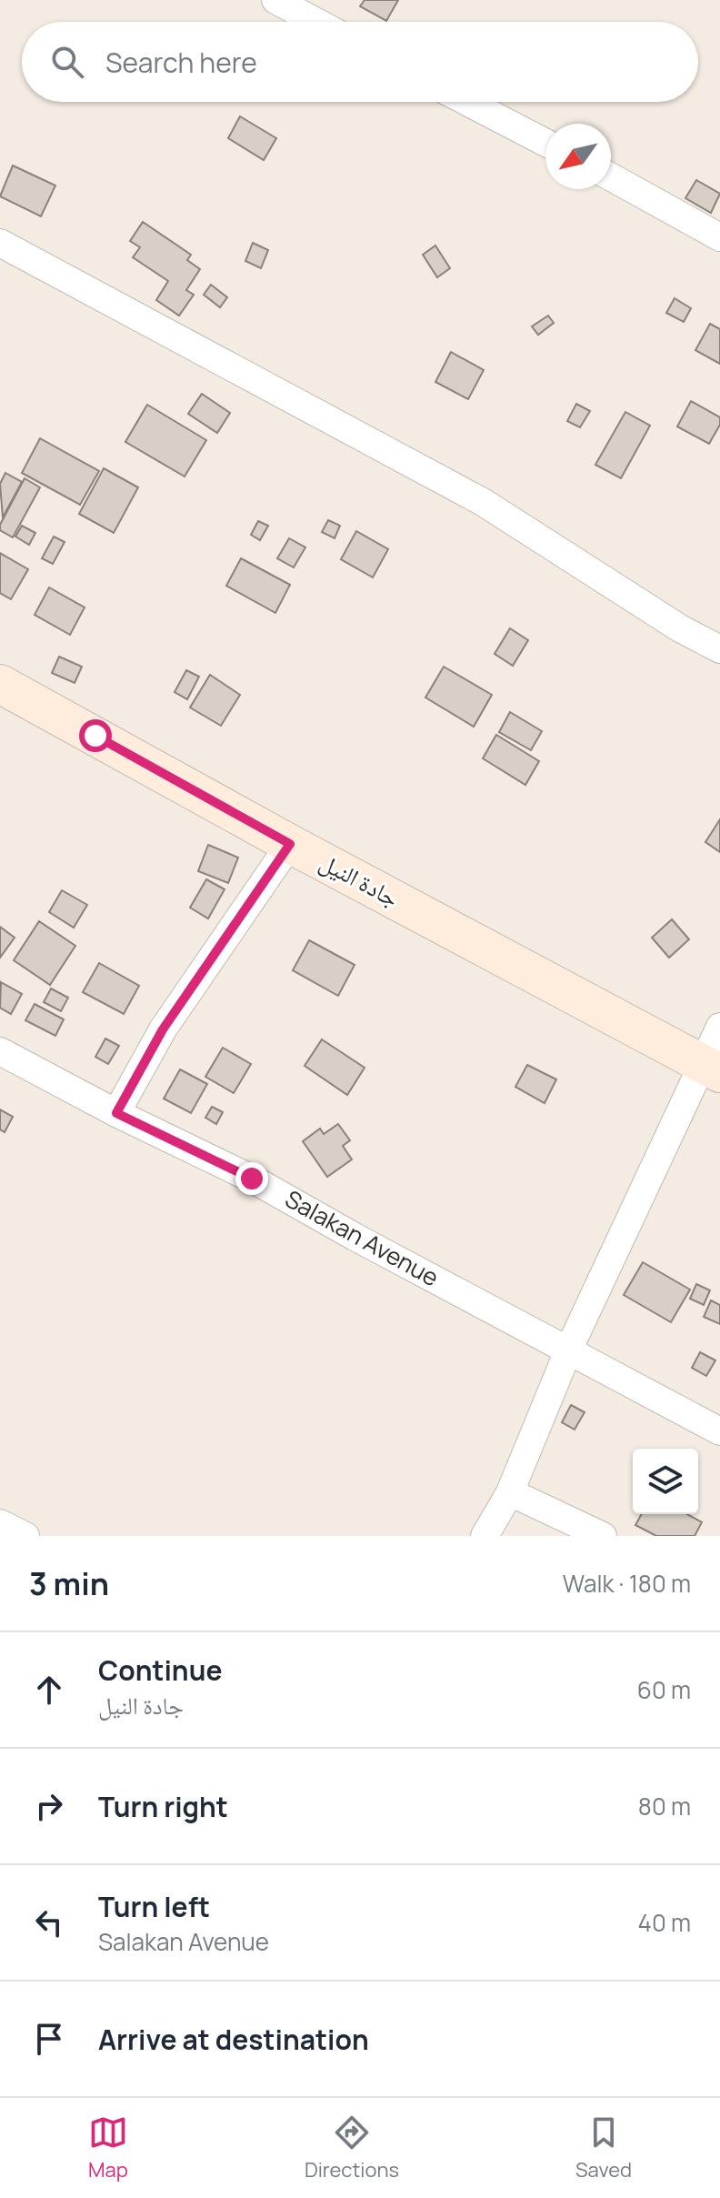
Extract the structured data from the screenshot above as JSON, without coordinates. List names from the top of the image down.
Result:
{
  "streets": {
    "street": ["جادة النيل", "Salakan Avenue"]
  },
  "north": "bottom left",
  "page": {
    "search": "Search here",
    "heading": ["3 min", "Walk · 180 m"],
    "list": [
      ["Continue", "جادة النيل", "60 m"],
      ["Turn right", "80 m"],
      ["Turn left", "Salakan Avenue", "40 m"],
      "Arrive at destination"
    ],
    "nav": ["Map", "Directions", "Saved"]
  }
}
